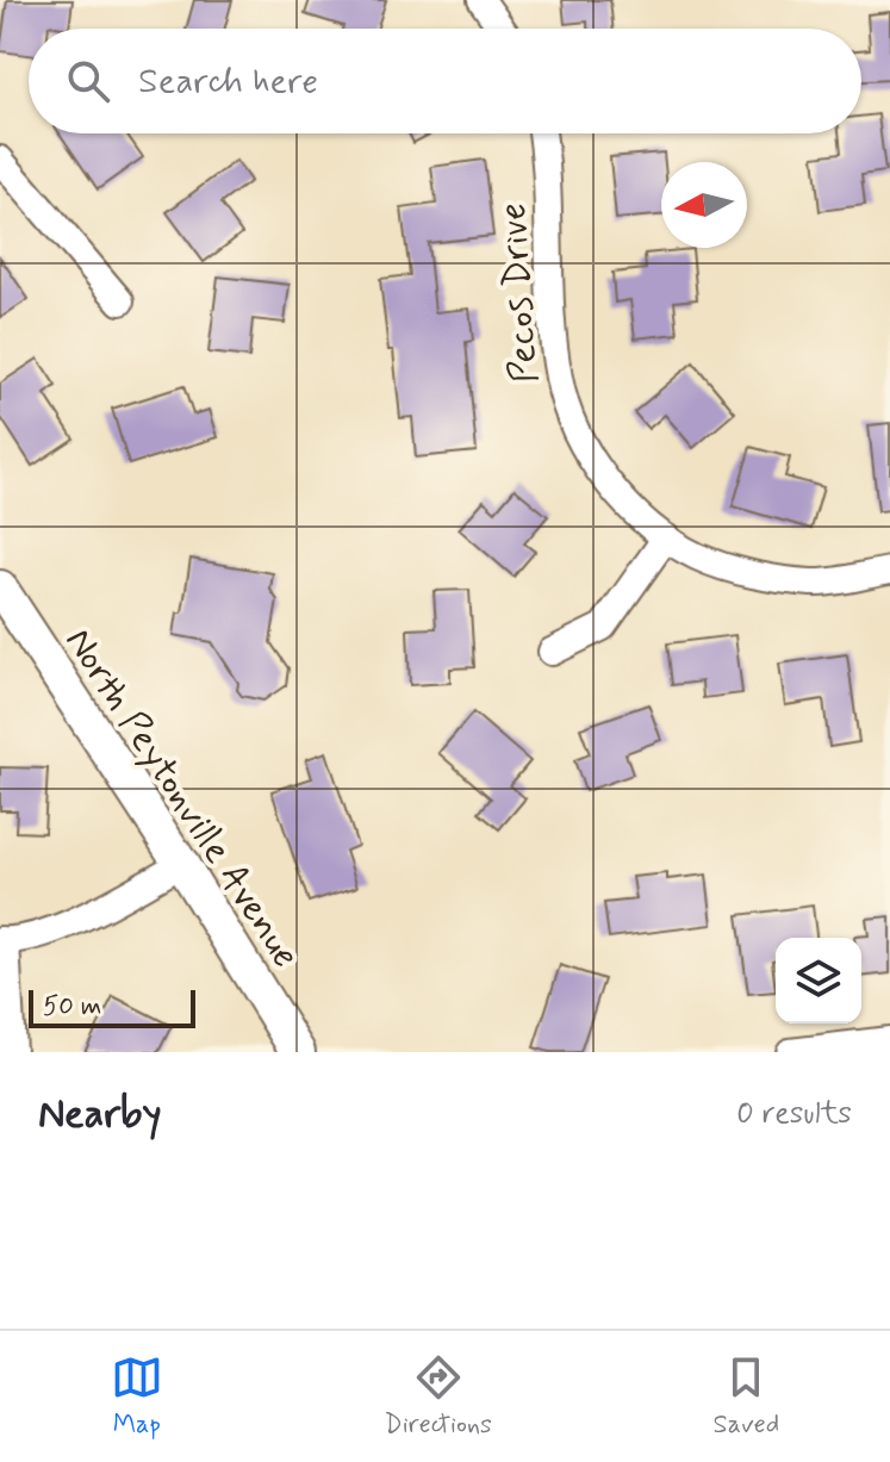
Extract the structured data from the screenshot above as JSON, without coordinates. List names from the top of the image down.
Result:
{
  "streets": {
    "street": ["Pecos Drive", "North Peytonville Avenue"]
  },
  "scale_bar": "50 m",
  "north": "left",
  "page": {
    "search": "Search here",
    "scale": "50 m",
    "heading": ["Nearby", "0 results"],
    "nav": ["Map", "Directions", "Saved"]
  }
}
